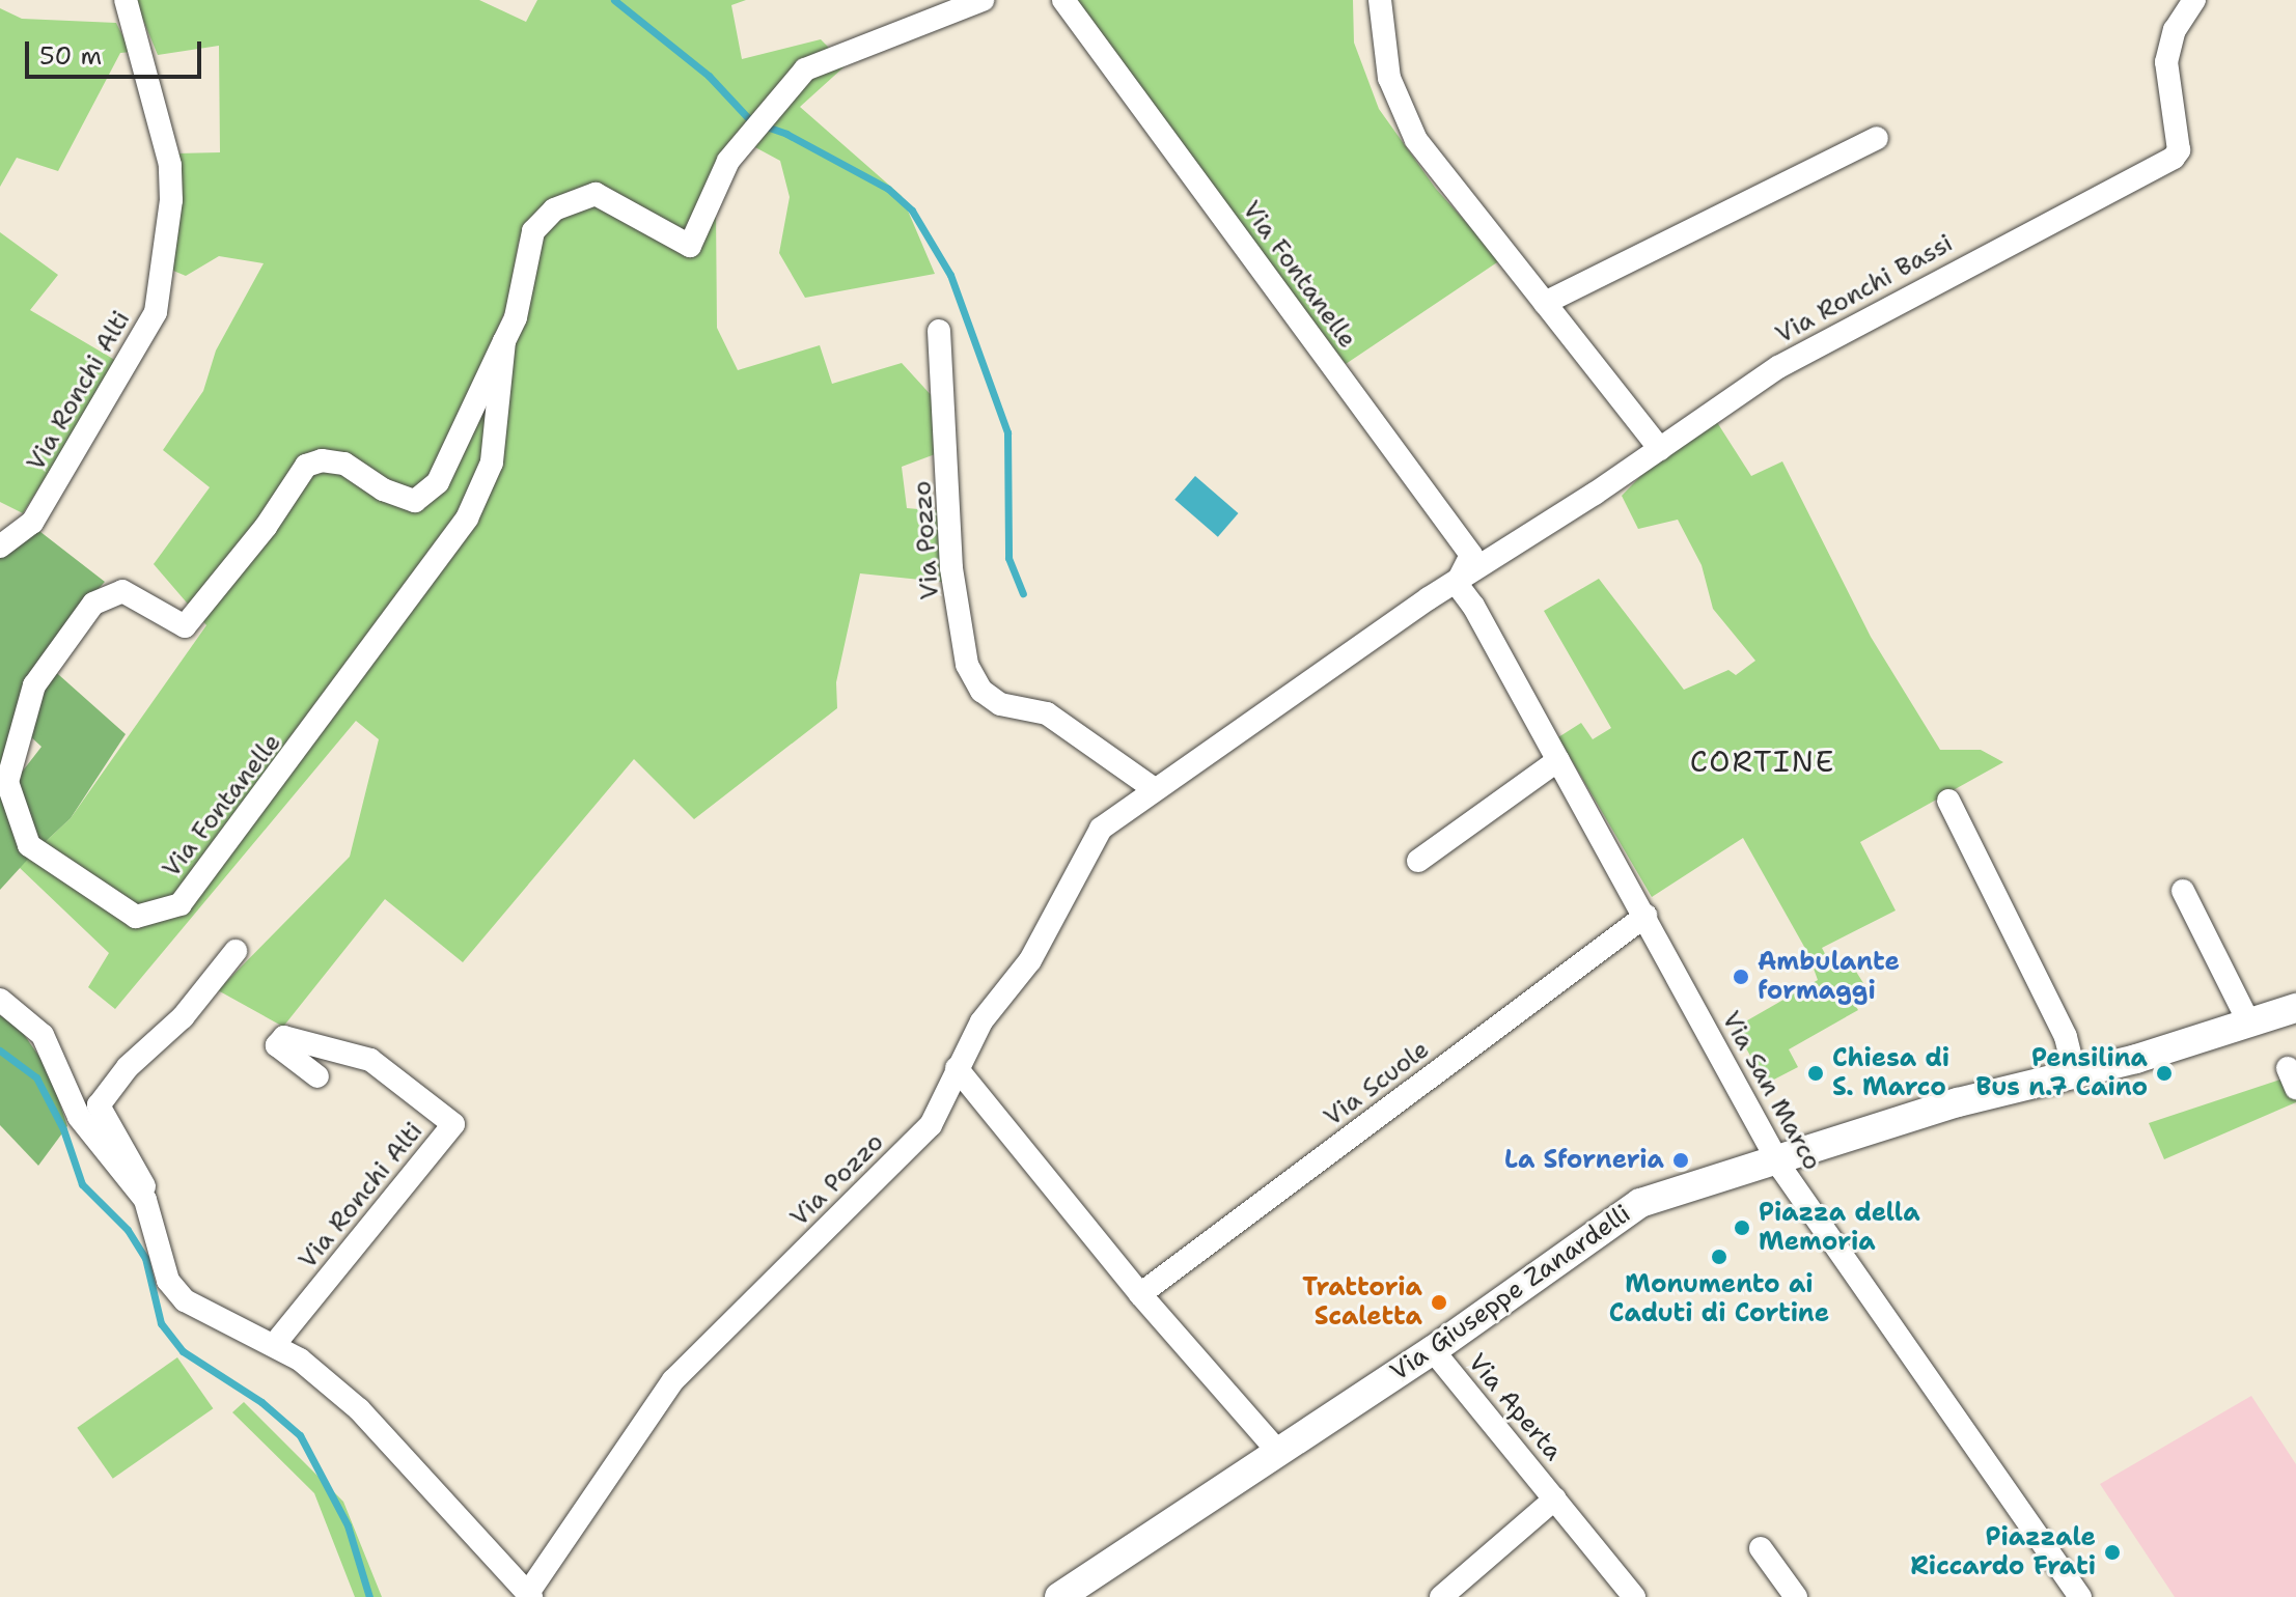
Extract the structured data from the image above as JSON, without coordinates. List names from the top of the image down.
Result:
{
  "streets": {
    "street": [
      "Via Fontanelle",
      "Via Ronchi Bassi",
      "Via Ronchi Alti",
      "Via Pozzo",
      "Via Scuole",
      "Via San Marco",
      "Via Giuseppe Zanardelli",
      "Via Aperta"
    ]
  },
  "crossings": [
    ["Via Fontanelle", "Via Ronchi Bassi"],
    ["Via Fontanelle", "Via Pozzo"],
    ["Via Fontanelle", "Via San Marco"],
    ["Via Ronchi Bassi", "Via Pozzo"],
    ["Via Ronchi Bassi", "Via San Marco"],
    ["Via Pozzo", "Via San Marco"],
    ["Via Scuole", "Via San Marco"],
    ["Via San Marco", "Via Giuseppe Zanardelli"],
    ["Via Giuseppe Zanardelli", "Via Aperta"]
  ],
  "districts": ["CORTINE"],
  "places": [
    "Ambulante formaggi",
    "Chiesa di S. Marco",
    "Pensilina Bus n.7 Caino",
    "La Sforneria",
    "Piazza della Memoria",
    "Monumento ai Caduti di Cortine",
    "Trattoria Scaletta",
    "Piazzale Riccardo Frati"
  ],
  "scale_bar": "50 m"
}
